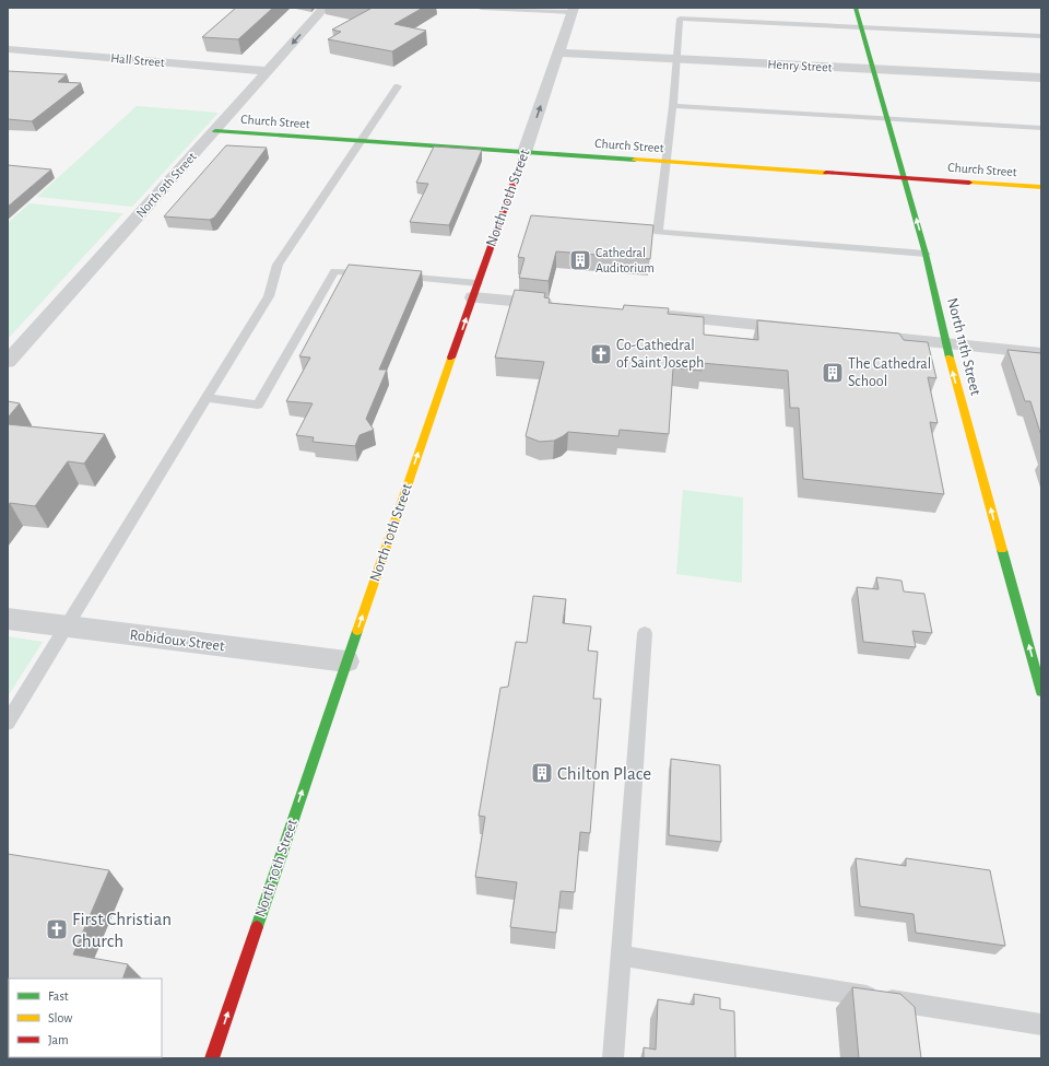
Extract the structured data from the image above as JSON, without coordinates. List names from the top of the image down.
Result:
{
  "streets": {
    "street": [
      "Hall Street",
      "Henry Street",
      "Church Street",
      "North 9th Street",
      "North 10th Street",
      "North 11th Street",
      "Robidoux Street"
    ]
  },
  "crossings": [
    ["Hall Street", "North 9th Street"],
    ["Henry Street", "North 10th Street"],
    ["Henry Street", "North 11th Street"],
    ["Church Street", "North 9th Street"],
    ["Church Street", "North 10th Street"],
    ["Church Street", "North 11th Street"],
    ["North 10th Street", "Robidoux Street"]
  ],
  "one_way": ["North 10th Street", "North 11th Street"],
  "places": {
    "building": ["Cathedral Auditorium", "The Cathedral School", "Chilton Place"],
    "church": ["Co-Cathedral of Saint Joseph", "First Christian Church"]
  },
  "legend": ["Fast", "Slow", "Jam"]
}
